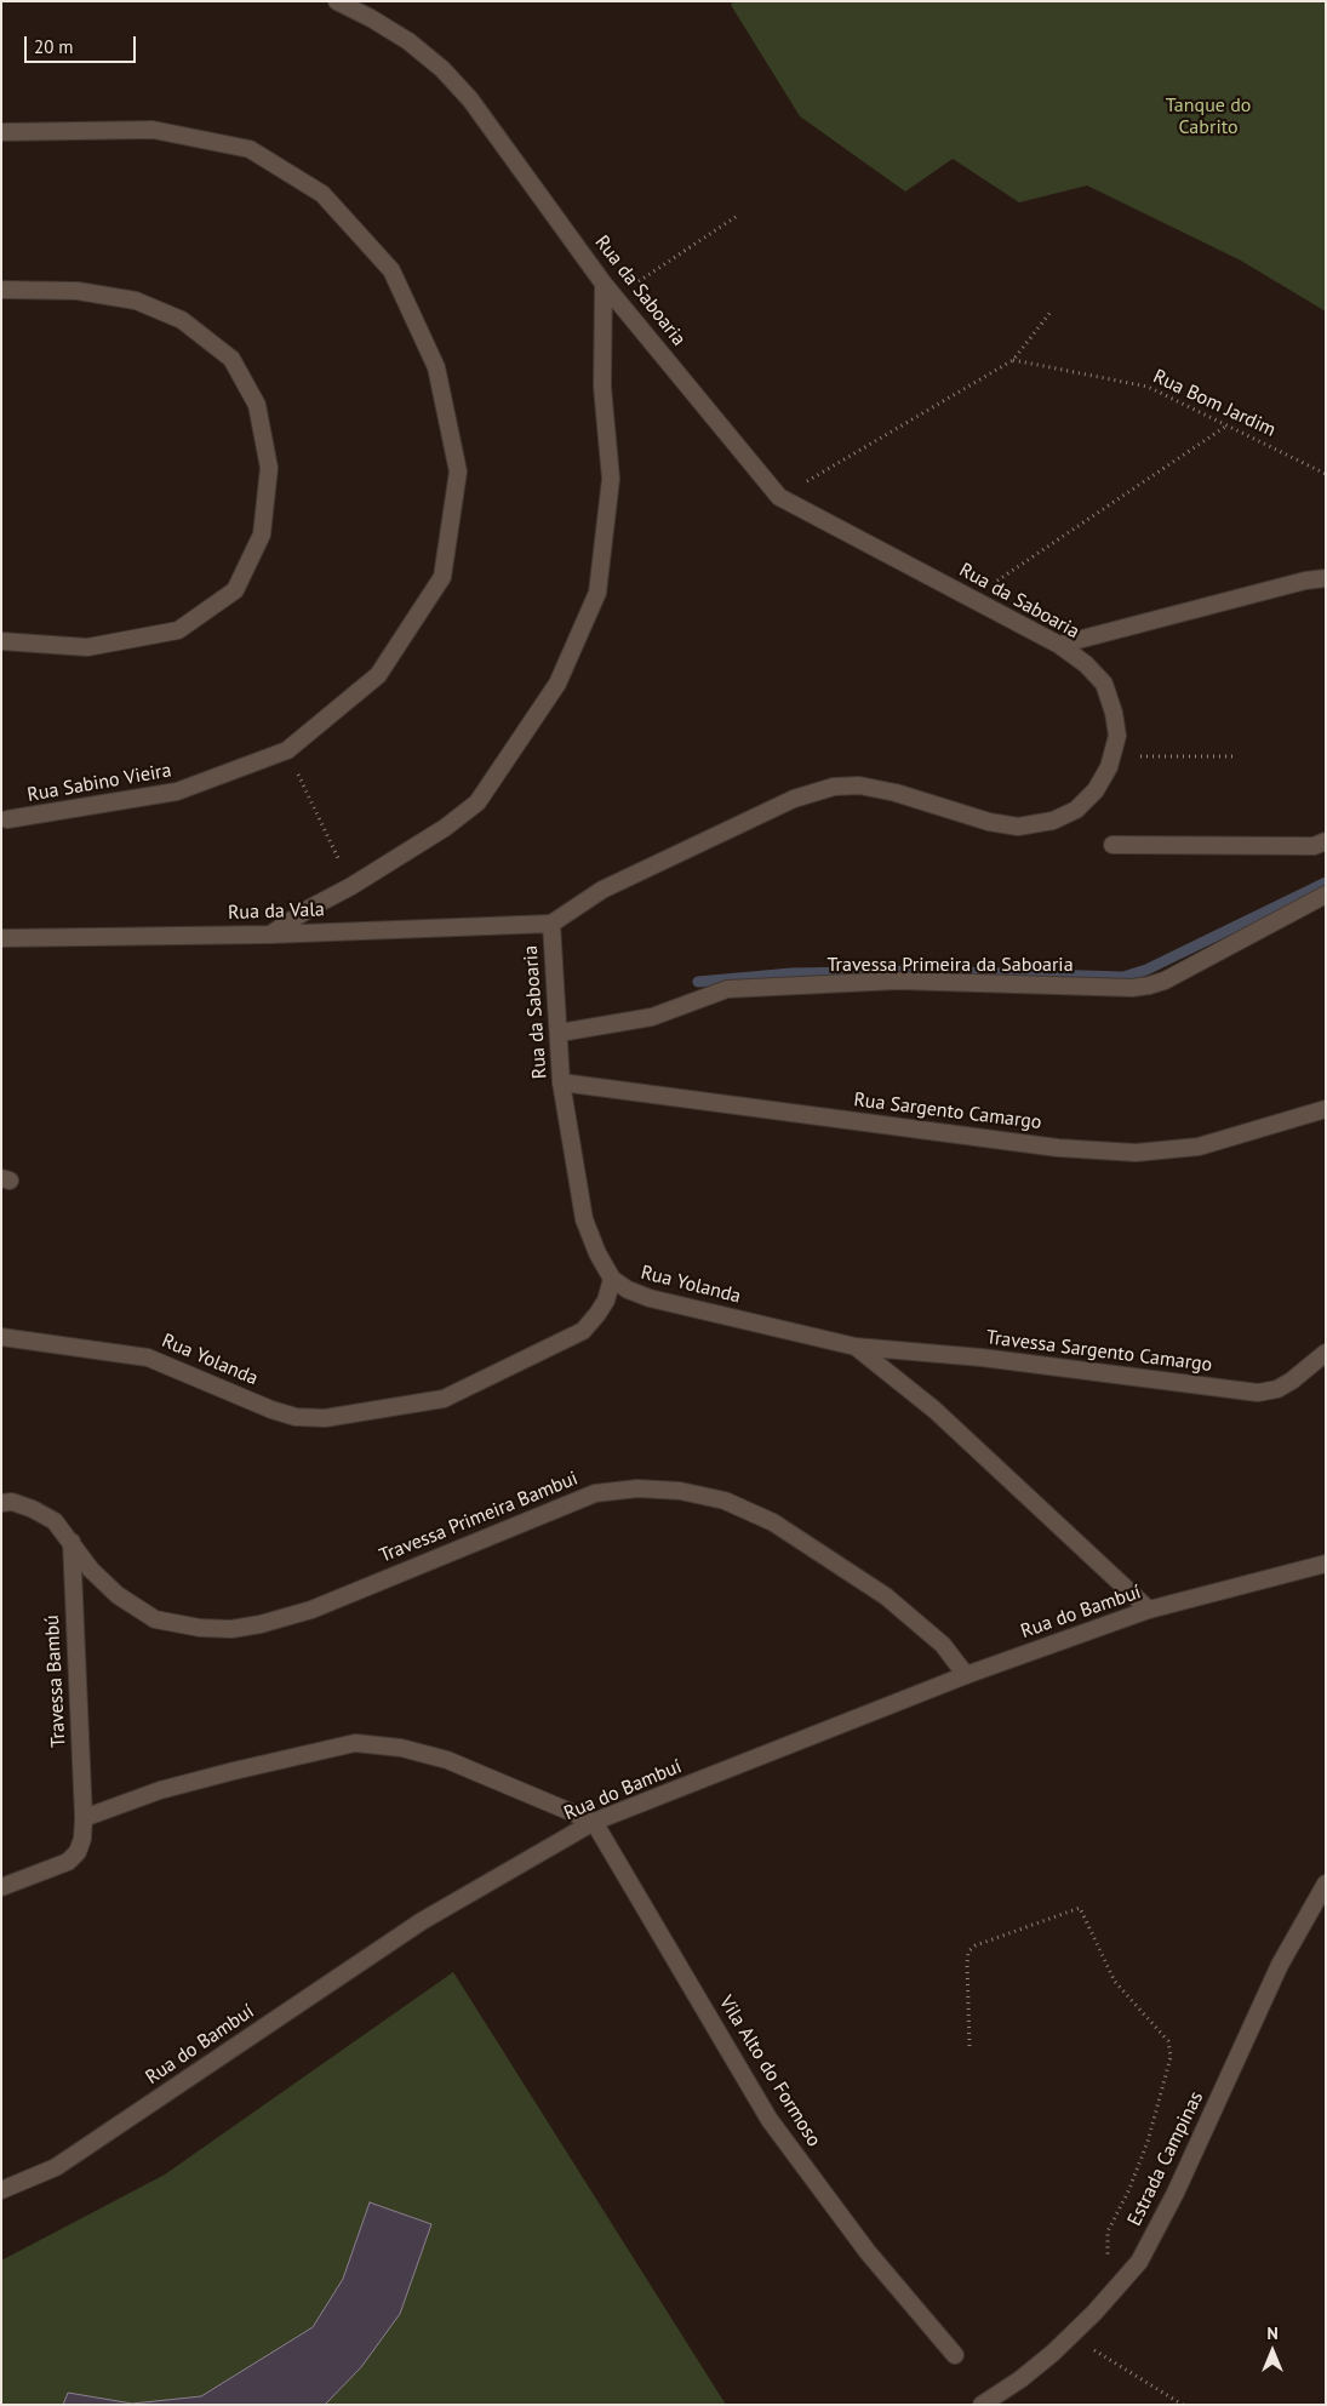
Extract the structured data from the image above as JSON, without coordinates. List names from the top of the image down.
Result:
{
  "streets": {
    "street": [
      "Rua da Saboaria",
      "Rua Sabino Vieira",
      "Rua da Vala",
      "Travessa Primeira da Saboaria",
      "Rua Sargento Camargo",
      "Rua Yolanda",
      "Travessa Sargento Camargo",
      "Travessa Primeira Bambui",
      "Rua do Bambuí",
      "Travessa Bambú",
      "Vila Alto do Formoso",
      "Estrada Campinas"
    ],
    "path": ["Rua Bom Jardim"]
  },
  "crossings": [
    ["Rua da Saboaria", "Rua da Vala"],
    ["Rua da Saboaria", "Travessa Primeira da Saboaria"],
    ["Rua da Saboaria", "Rua Sargento Camargo"],
    ["Rua da Saboaria", "Rua Yolanda"],
    ["Rua Yolanda", "Travessa Sargento Camargo"],
    ["Rua Yolanda", "Rua do Bambuí"],
    ["Travessa Primeira Bambui", "Rua do Bambuí"],
    ["Travessa Primeira Bambui", "Travessa Bambú"],
    ["Rua do Bambuí", "Vila Alto do Formoso"]
  ],
  "parks": ["Tanque do Cabrito"],
  "scale_bar": "20 m",
  "north": "top"
}
